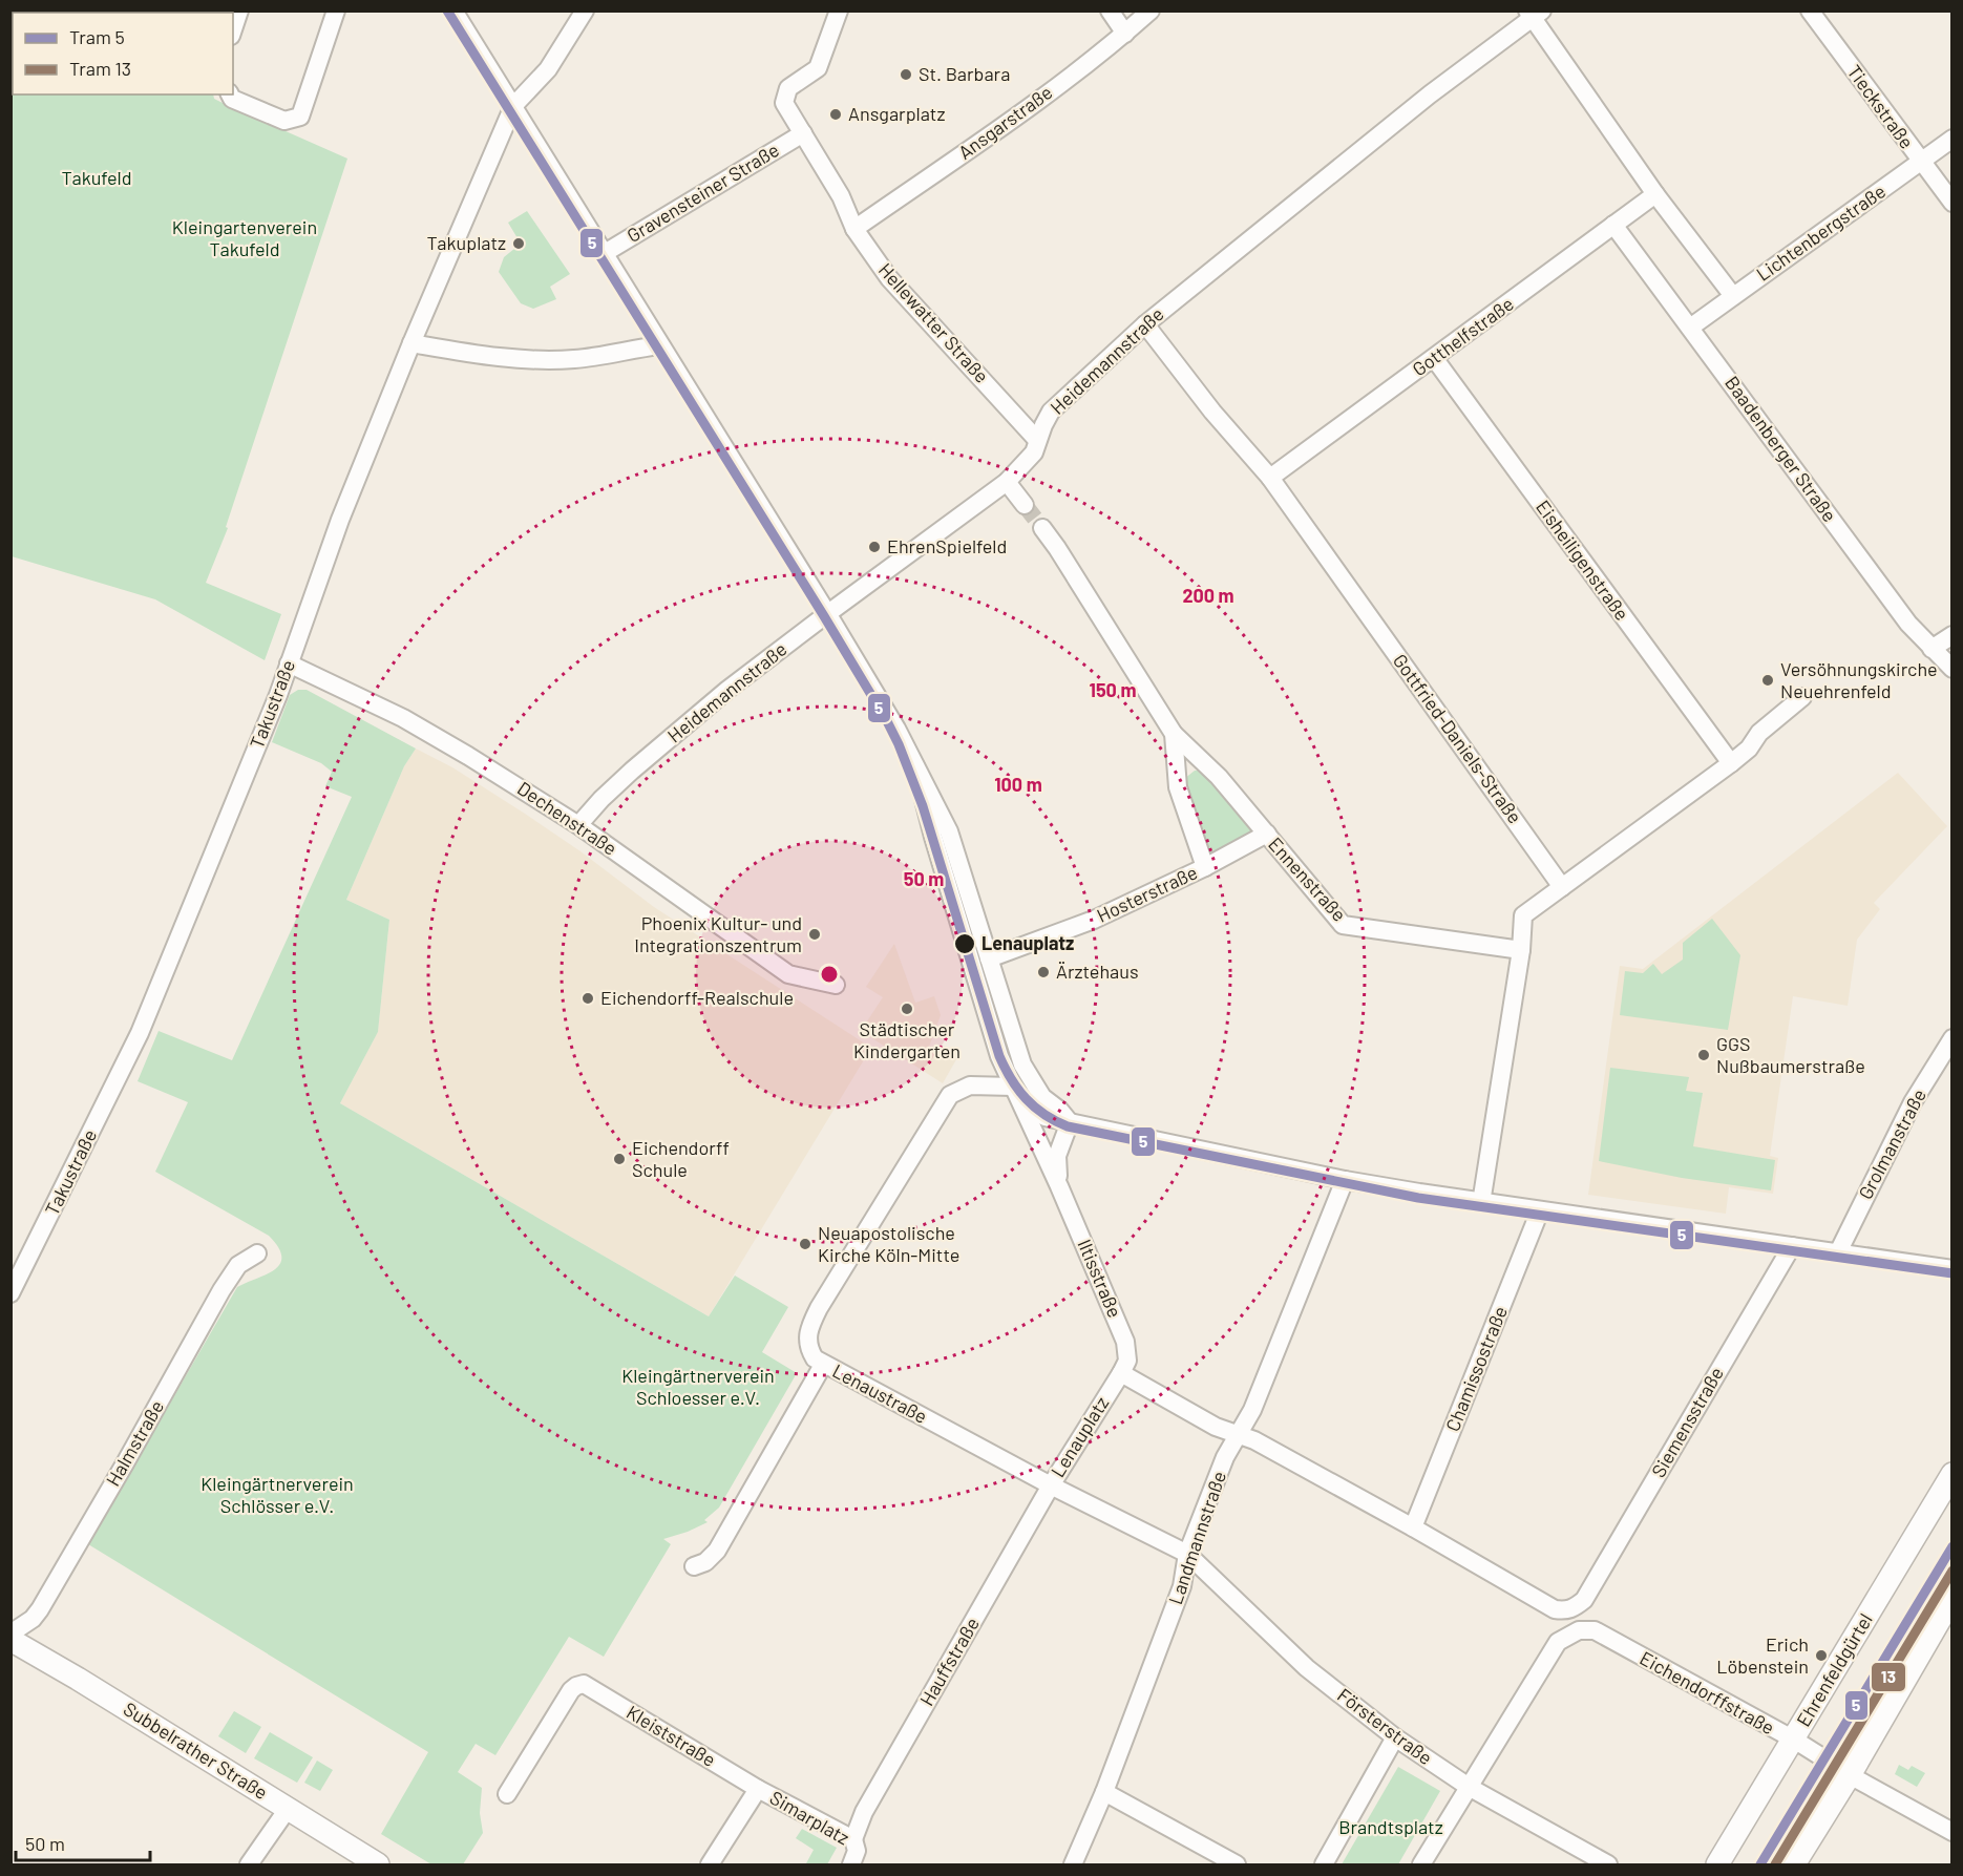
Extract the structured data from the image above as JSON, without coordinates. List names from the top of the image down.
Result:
{
  "streets": {
    "main road": ["Ehrenfeldgürtel", "Subbelrather Straße"],
    "street": [
      "Tieckstraße",
      "Ansgarstraße",
      "Gravensteiner Straße",
      "Lichtenbergstraße",
      "Hellewatter Straße",
      "Gotthelfstraße",
      "Heidemannstraße",
      "Baadenberger Straße",
      "Eisheiligenstraße",
      "Takustraße",
      "Gottfried-Daniels-Straße",
      "Dechenstraße",
      "Ennenstraße",
      "Hosterstraße",
      "Grolmanstraße",
      "Iltisstraße",
      "Chamissostraße",
      "Lenaustraße",
      "Siemensstraße",
      "Lenauplatz",
      "Halmstraße",
      "Landmannstraße",
      "Hauffstraße",
      "Eichendorffstraße",
      "Försterstraße",
      "Kleiststraße",
      "Simarplatz"
    ]
  },
  "crossings": [
    ["Tieckstraße", "Lichtenbergstraße"],
    ["Ansgarstraße", "Hellewatter Straße"],
    ["Gravensteiner Straße", "Hellewatter Straße"],
    ["Gravensteiner Straße", "Iltisstraße"],
    ["Lichtenbergstraße", "Baadenberger Straße"],
    ["Hellewatter Straße", "Heidemannstraße"],
    ["Gotthelfstraße", "Baadenberger Straße"],
    ["Gotthelfstraße", "Eisheiligenstraße"],
    ["Gotthelfstraße", "Gottfried-Daniels-Straße"],
    ["Heidemannstraße", "Gottfried-Daniels-Straße"],
    ["Heidemannstraße", "Dechenstraße"],
    ["Heidemannstraße", "Iltisstraße"],
    ["Takustraße", "Dechenstraße"],
    ["Takustraße", "Iltisstraße"],
    ["Ennenstraße", "Hosterstraße"],
    ["Hosterstraße", "Iltisstraße"],
    ["Iltisstraße", "Lenauplatz"],
    ["Chamissostraße", "Siemensstraße"],
    ["Lenaustraße", "Lenauplatz"],
    ["Lenaustraße", "Hauffstraße"],
    ["Lenauplatz", "Landmannstraße"],
    ["Lenauplatz", "Hauffstraße"],
    ["Lenauplatz", "Försterstraße"],
    ["Landmannstraße", "Försterstraße"],
    ["Hauffstraße", "Simarplatz"],
    ["Ehrenfeldgürtel", "Eichendorffstraße"],
    ["Eichendorffstraße", "Försterstraße"],
    ["Kleiststraße", "Simarplatz"]
  ],
  "parks": [
    "Takufeld",
    "Kleingartenverein Takufeld",
    "Kleingärtnerverein Schloesser e.V.",
    "Kleingärtnerverein Schlösser e.V.",
    "Brandtsplatz"
  ],
  "places": [
    "St. Barbara",
    "Ansgarplatz",
    "Takuplatz",
    "EhrenSpielfeld",
    "Versöhnungskirche Neuehrenfeld",
    "Phoenix Kultur- und Integrationszentrum",
    "Lenauplatz",
    "Ärztehaus",
    "Eichendorff-Realschule",
    "Städtischer Kindergarten",
    "GGS Nußbaumerstraße",
    "Eichendorff Schule",
    "Neuapostolische Kirche Köln-Mitte",
    "Erich Löbenstein"
  ],
  "lines": ["tram line 5", "tram line 13"],
  "legend": ["Tram 5", "Tram 13"],
  "scale_bar": "50 m",
  "rings": [
    "200 m",
    "150 m",
    "100 m",
    "50 m"
  ]
}
